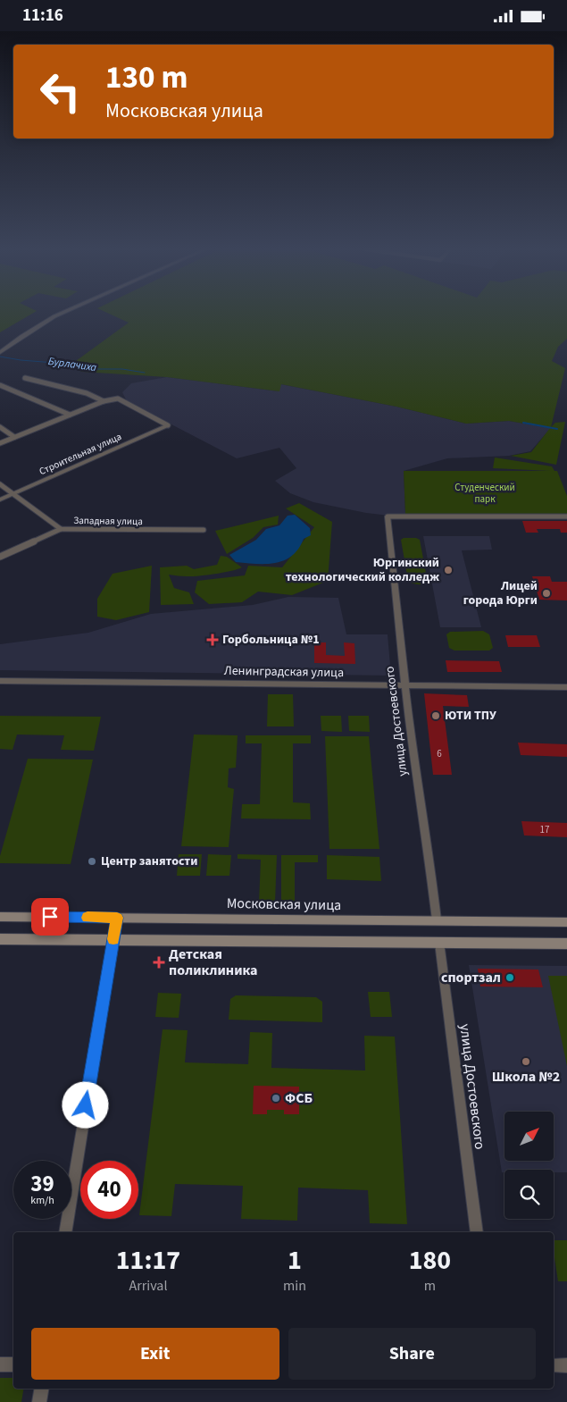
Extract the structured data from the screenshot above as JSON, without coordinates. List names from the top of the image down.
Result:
{
  "streets": {
    "main road": ["Московская улица"],
    "street": [
      "Строительная улица",
      "Западная улица",
      "Ленинградская улица",
      "улица Достоевского"
    ]
  },
  "crossings": [
    ["Строительная улица", "Западная улица"],
    ["Ленинградская улица", "улица Достоевского"],
    ["улица Достоевского", "Московская улица"]
  ],
  "water": ["Бурлачиха"],
  "parks": ["Студенческий парк"],
  "places": {
    "other": [
      "Юргинский технологический колледж",
      "Лицей города Юрги",
      "ЮТИ ТПУ",
      "Центр занятости",
      "спортзал",
      "Школа №2",
      "ФСБ"
    ],
    "health": ["Горбольница №1", "Детская поликлиника"]
  },
  "house_numbers": ["6", "17"],
  "north": "top right",
  "page": {
    "status": "11:16",
    "turn": ["130 m", "Московская улица"],
    "speed": "39 km/h",
    "limit": "40",
    "eta": [
      "11:17",
      "Arrival",
      "1",
      "min",
      "180",
      "m"
    ],
    "buttons": ["Exit", "Share"]
  }
}
